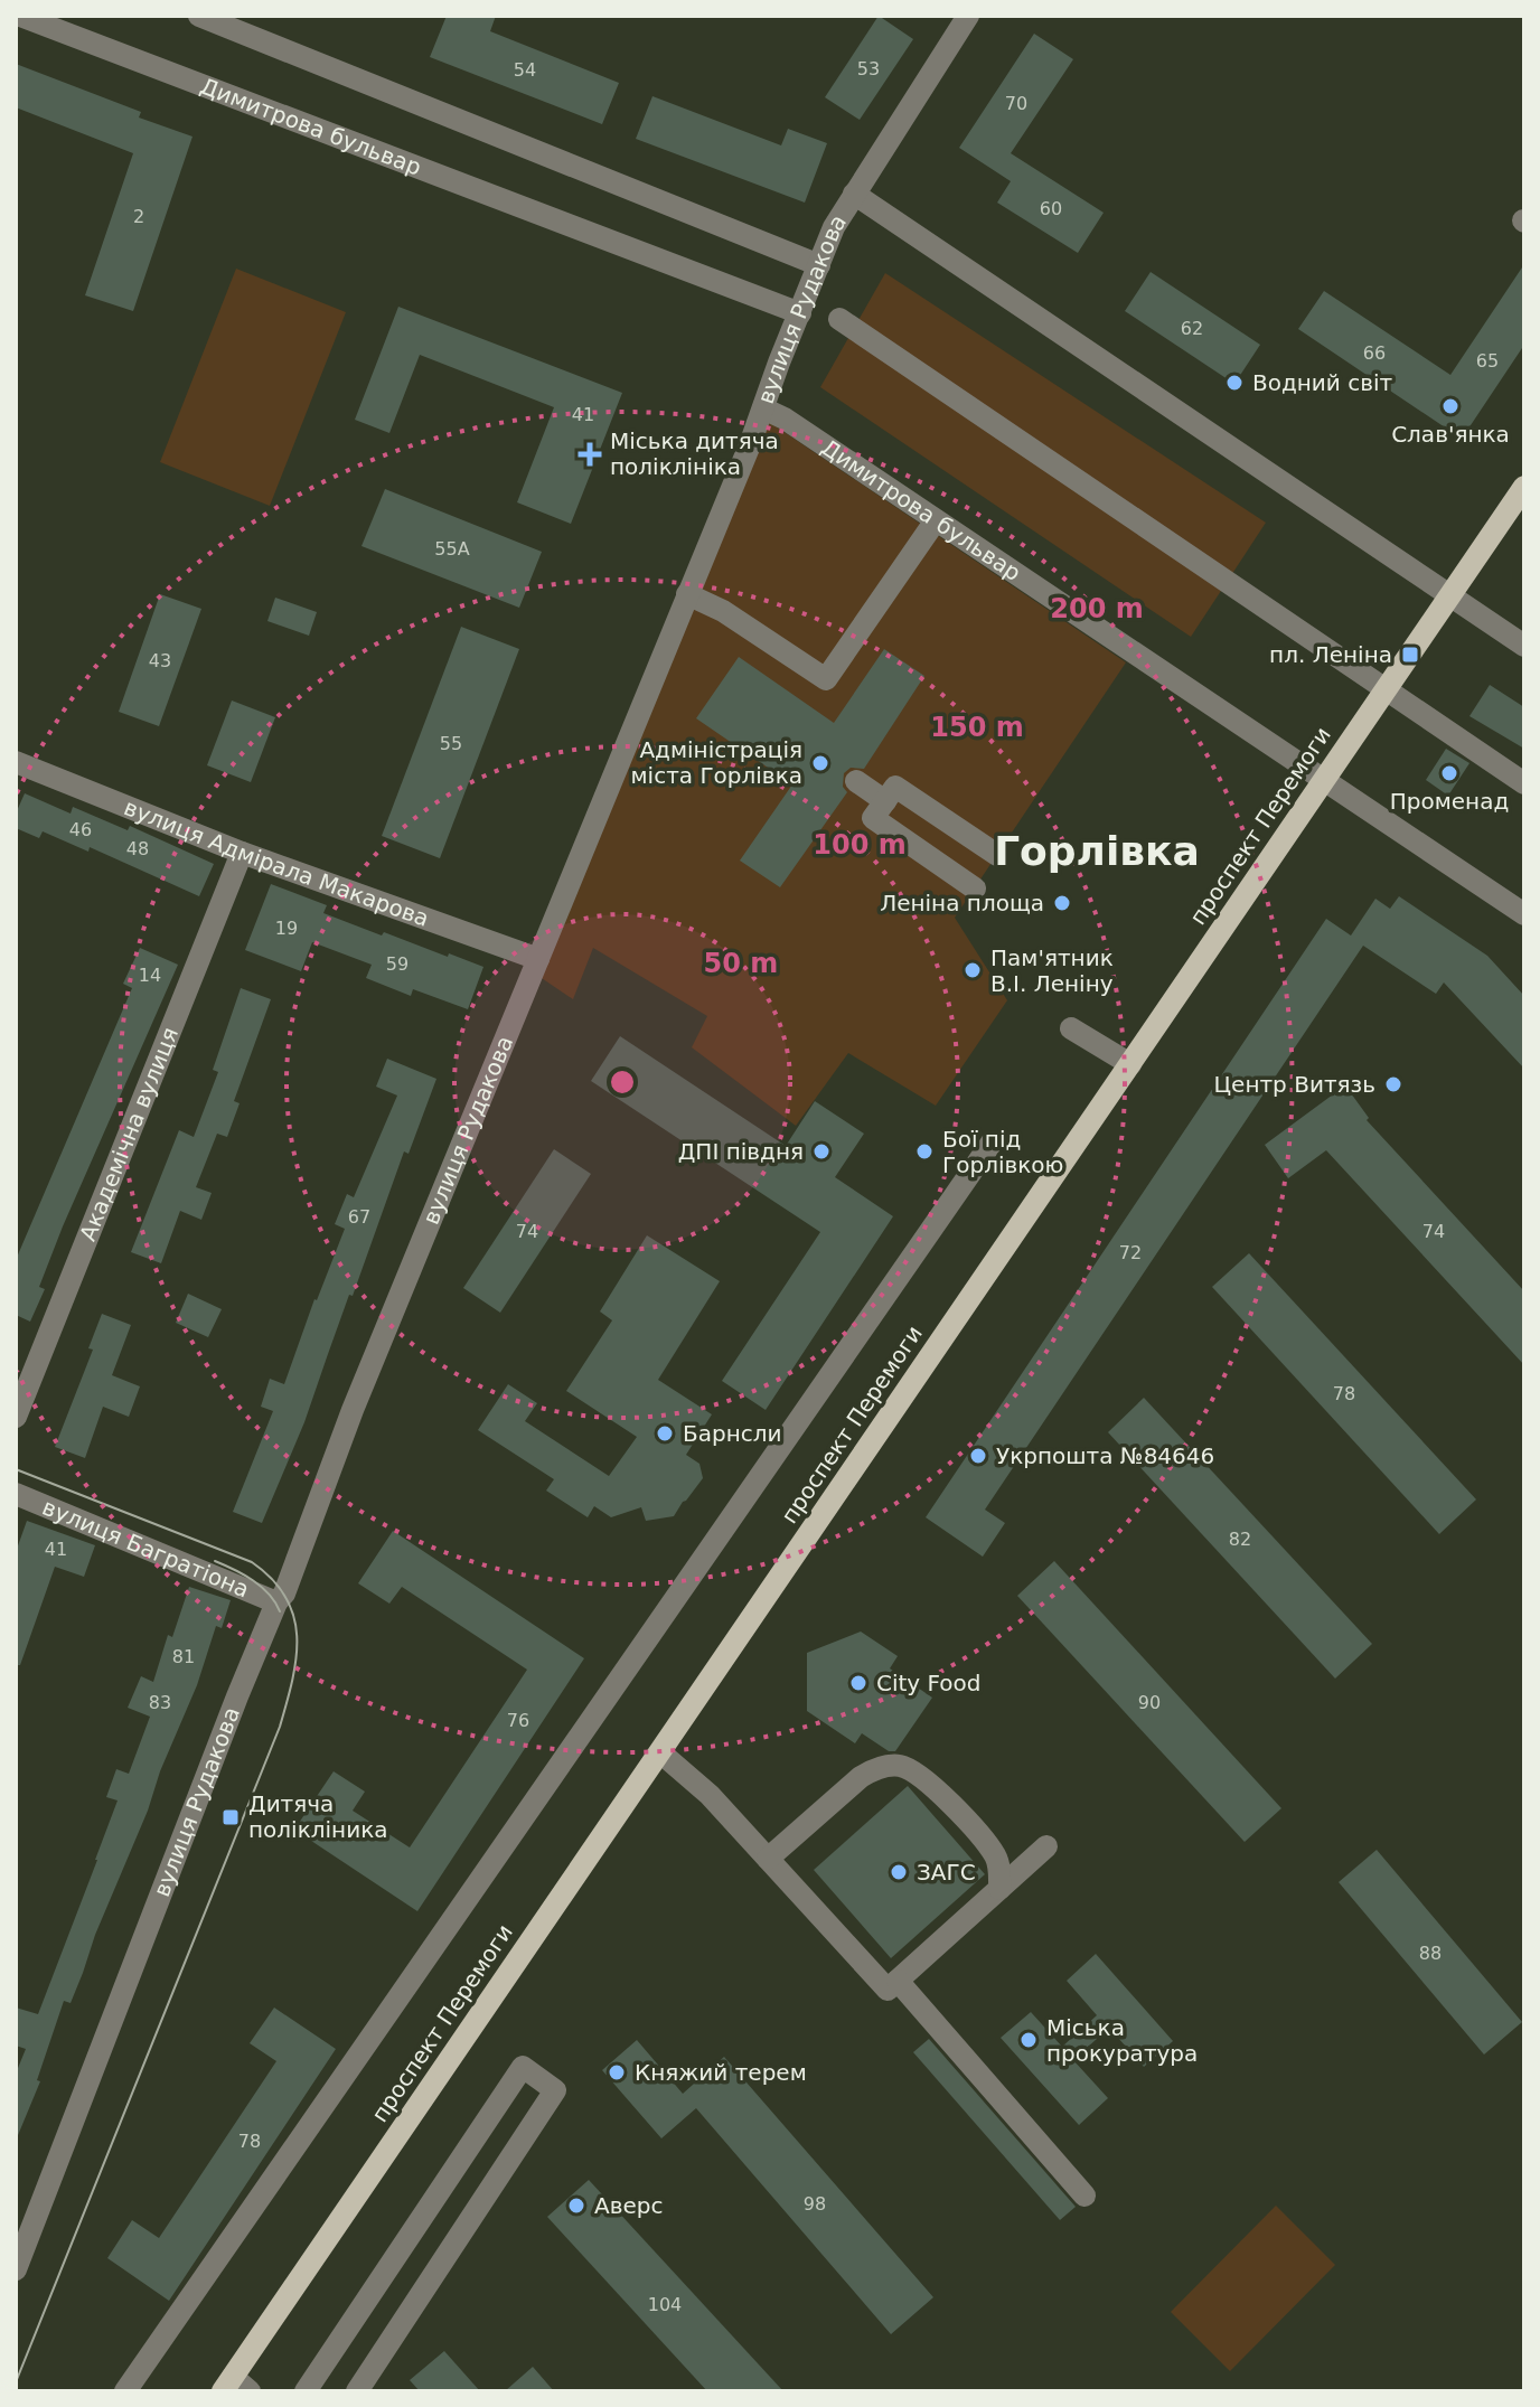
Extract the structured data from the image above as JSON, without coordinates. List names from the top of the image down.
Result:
{
  "streets": {
    "main road": ["проспект Перемоги"],
    "street": [
      "Димитрова бульвар",
      "вулиця Рудакова",
      "вулиця Адмірала Макарова",
      "Академічна вулиця",
      "вулиця Багратіона"
    ]
  },
  "crossings": [
    ["Димитрова бульвар", "вулиця Рудакова"],
    ["Димитрова бульвар", "проспект Перемоги"],
    ["вулиця Рудакова", "вулиця Адмірала Макарова"],
    ["вулиця Рудакова", "вулиця Багратіона"],
    ["вулиця Адмірала Макарова", "Академічна вулиця"]
  ],
  "districts": ["Горлівка"],
  "places": {
    "other": [
      "Водний світ",
      "Слав'янка",
      "Адміністрація міста Горлівка",
      "Променад",
      "Леніна площа",
      "Пам'ятник В.І. Леніну",
      "Центр Витязь",
      "ДПІ півдня",
      "Бої під Горлівкою",
      "Барнсли",
      "Укрпошта №84646",
      "City Food",
      "ЗАГС",
      "Міська прокуратура",
      "Княжий терем",
      "Аверс"
    ],
    "health": ["Міська дитяча поліклініка"],
    "transit": ["пл. Леніна", "Дитяча полікліника"]
  },
  "house_numbers": [
    "53",
    "54",
    "70",
    "60",
    "2",
    "62",
    "66",
    "65",
    "41",
    "55А",
    "43",
    "55",
    "46",
    "48",
    "19",
    "59",
    "14",
    "67",
    "74",
    "74",
    "72",
    "78",
    "82",
    "41",
    "81",
    "83",
    "90",
    "76",
    "88",
    "78",
    "98",
    "104"
  ],
  "rings": [
    "200 m",
    "150 m",
    "100 m",
    "50 m"
  ]
}
